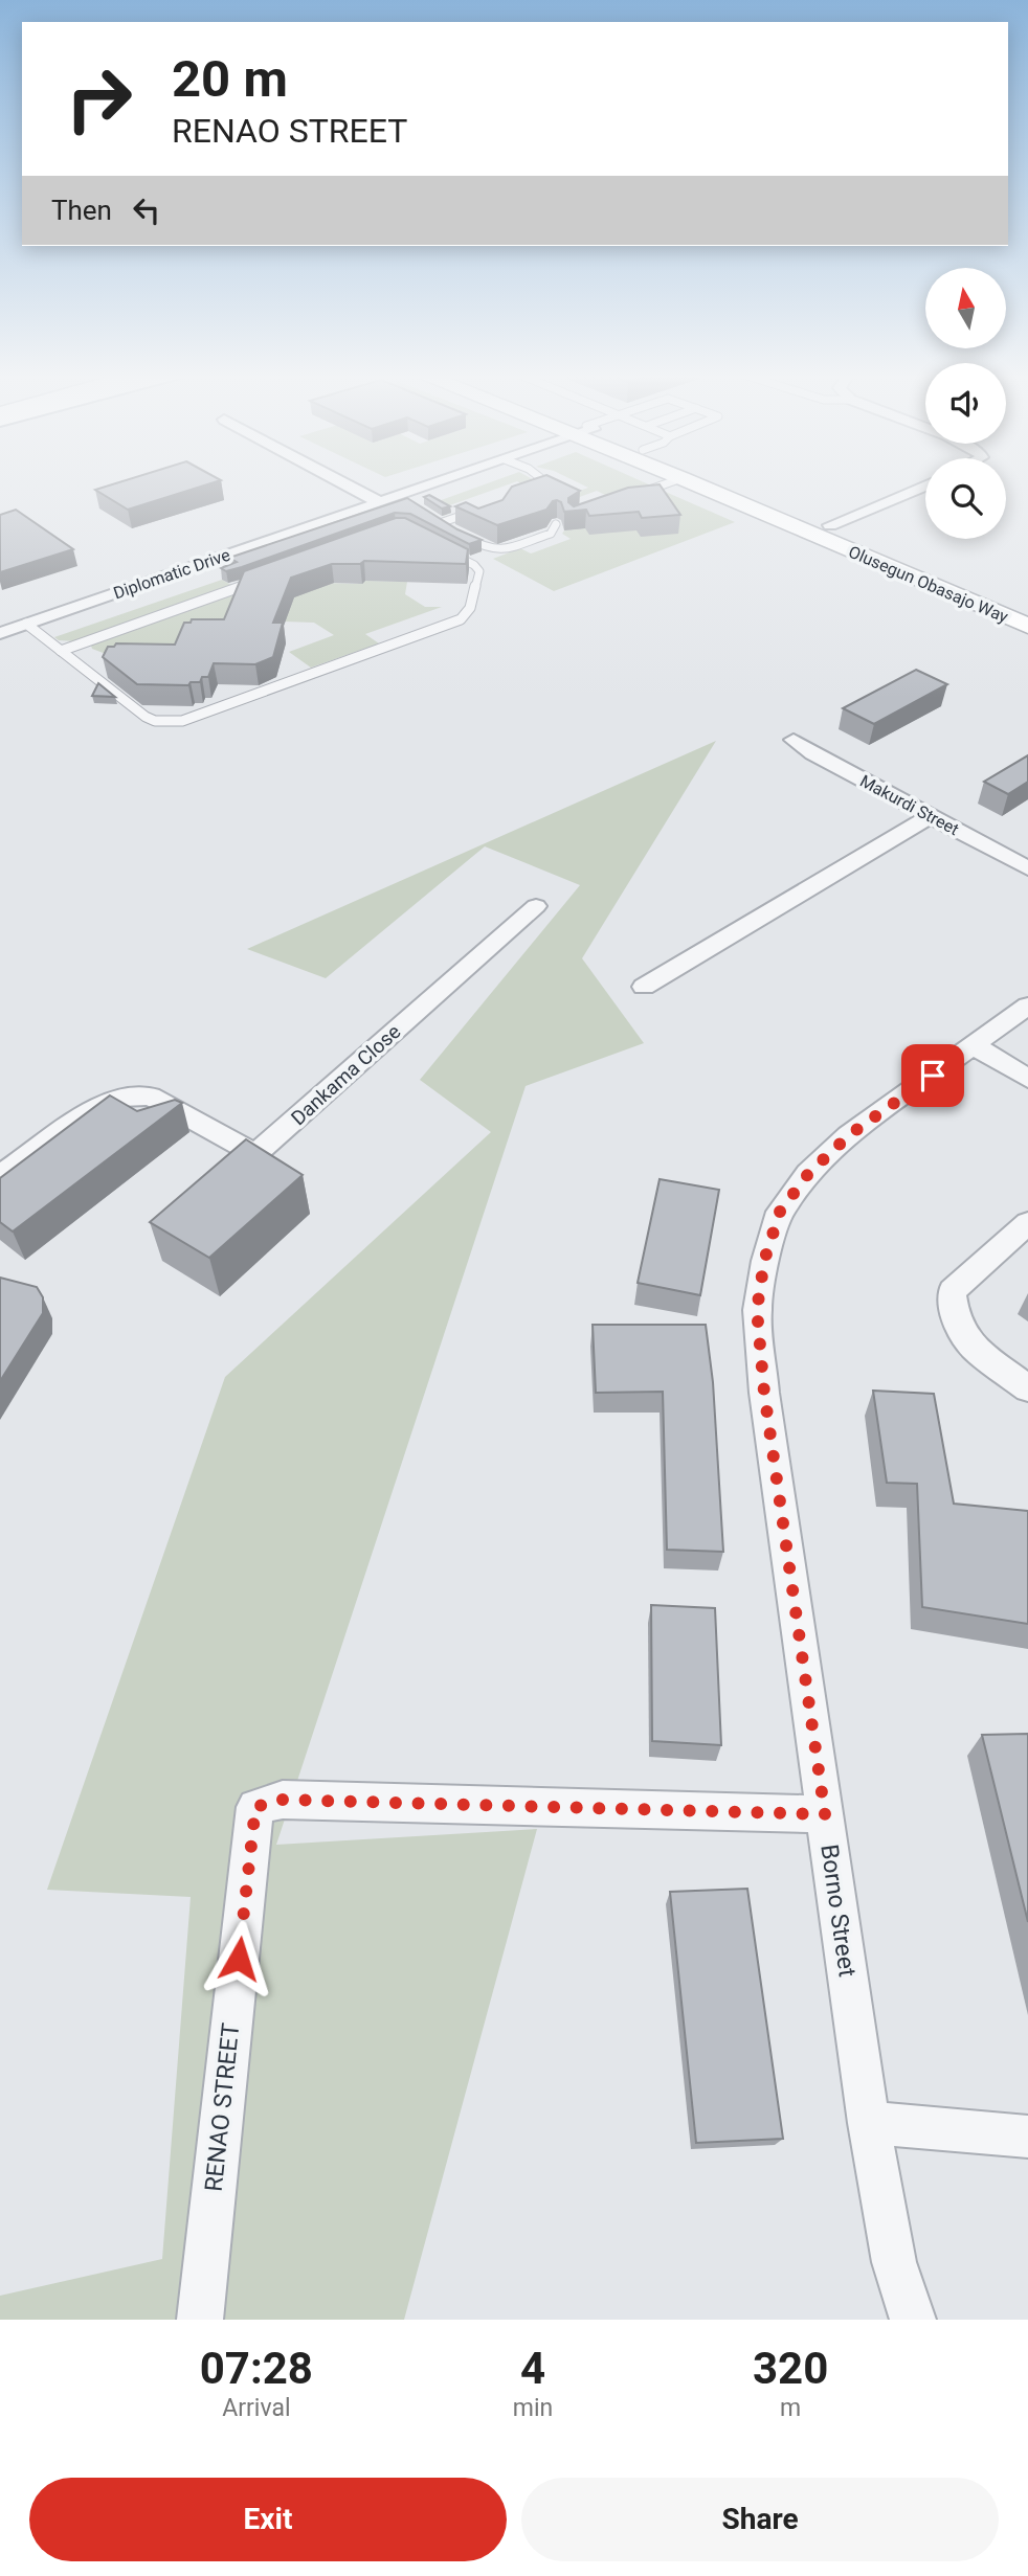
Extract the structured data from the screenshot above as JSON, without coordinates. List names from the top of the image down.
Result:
{
  "streets": {
    "main road": ["Olusegun Obasajo Way"],
    "street": [
      "Diplomatic Drive",
      "Makurdi Street",
      "Dankama Close",
      "Borno Street",
      "RENAO STREET"
    ]
  },
  "crossings": [
    ["Borno Street", "RENAO STREET"]
  ],
  "north": "top",
  "page": {
    "turn": ["20 m", "RENAO STREET"],
    "then": "Then",
    "eta": [
      "07:28",
      "Arrival",
      "4",
      "min",
      "320",
      "m"
    ],
    "buttons": ["Exit", "Share"]
  }
}
